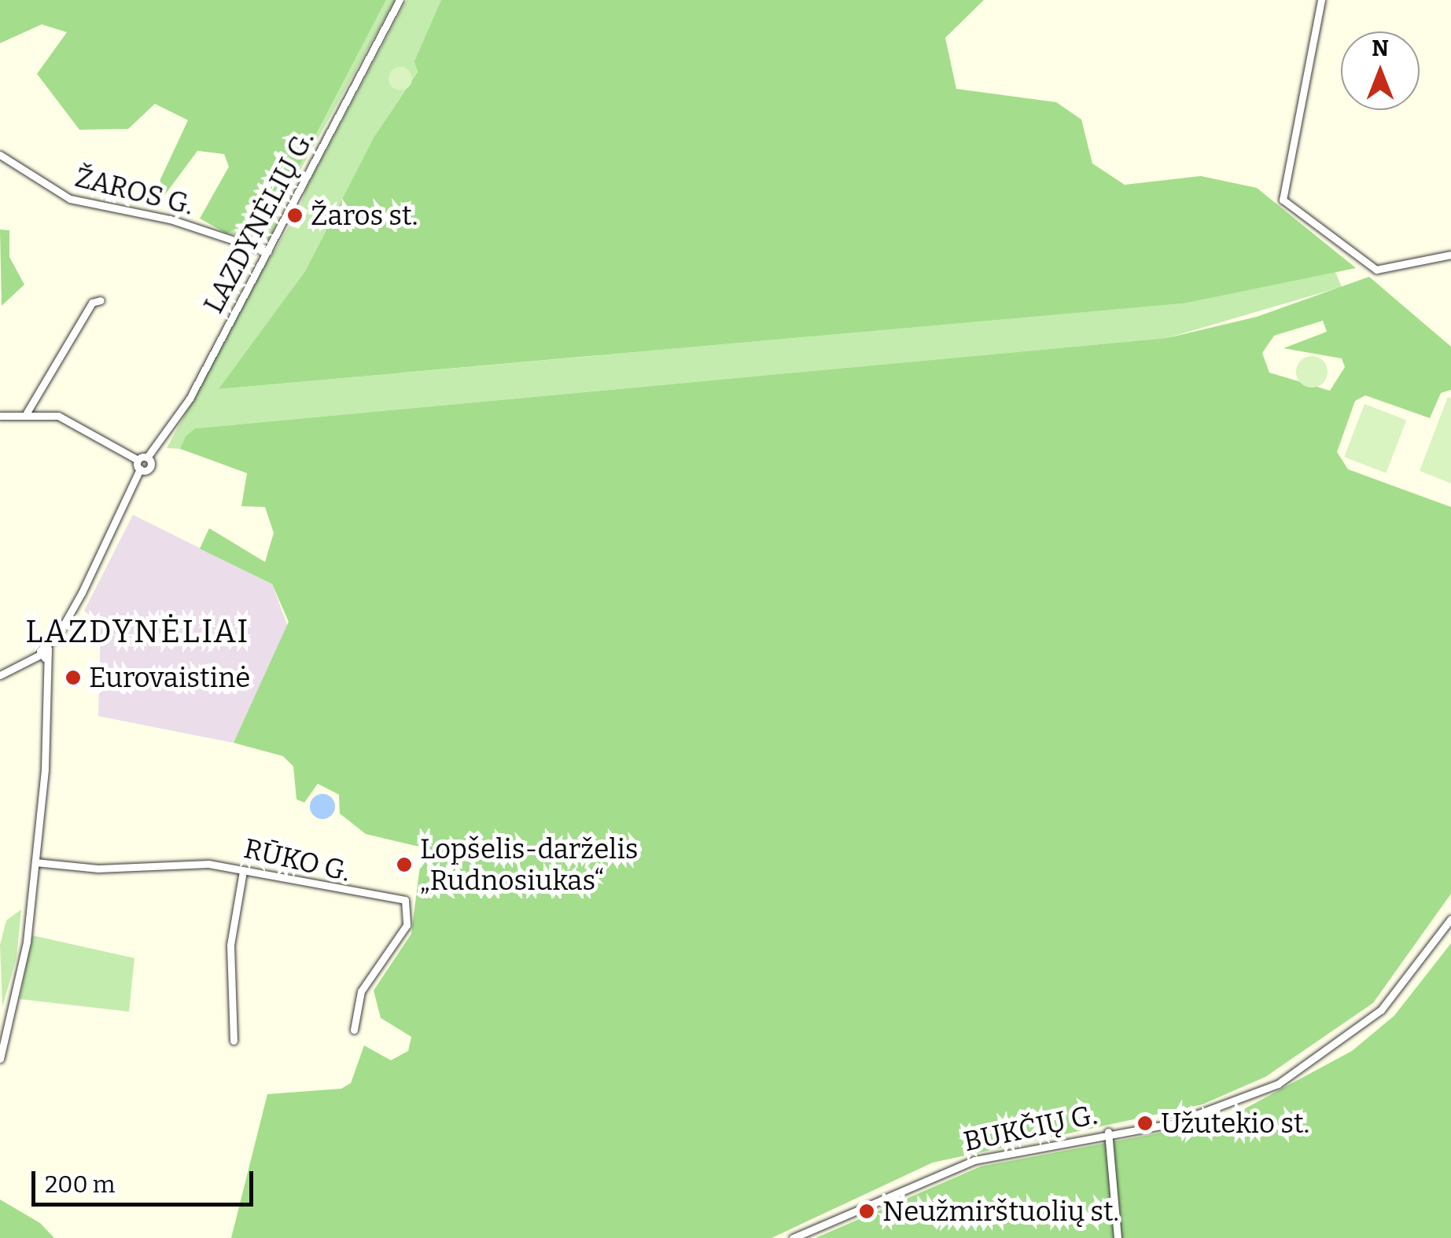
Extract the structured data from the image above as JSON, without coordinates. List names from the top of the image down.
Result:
{
  "streets": {
    "street": [
      "ŽAROS G.",
      "LAZDYNĖLIŲ G.",
      "RŪKO G.",
      "BUKČIŲ G."
    ]
  },
  "crossings": [
    ["ŽAROS G.", "LAZDYNĖLIŲ G."]
  ],
  "districts": ["LAZDYNĖLIAI"],
  "places": [
    "Žaros st.",
    "Eurovaistinė",
    "Lopšelis-darželis „Rudnosiukas“",
    "Užutekio st.",
    "Neužmirštuolių st."
  ],
  "scale_bar": "200 m",
  "north": "top"
}
